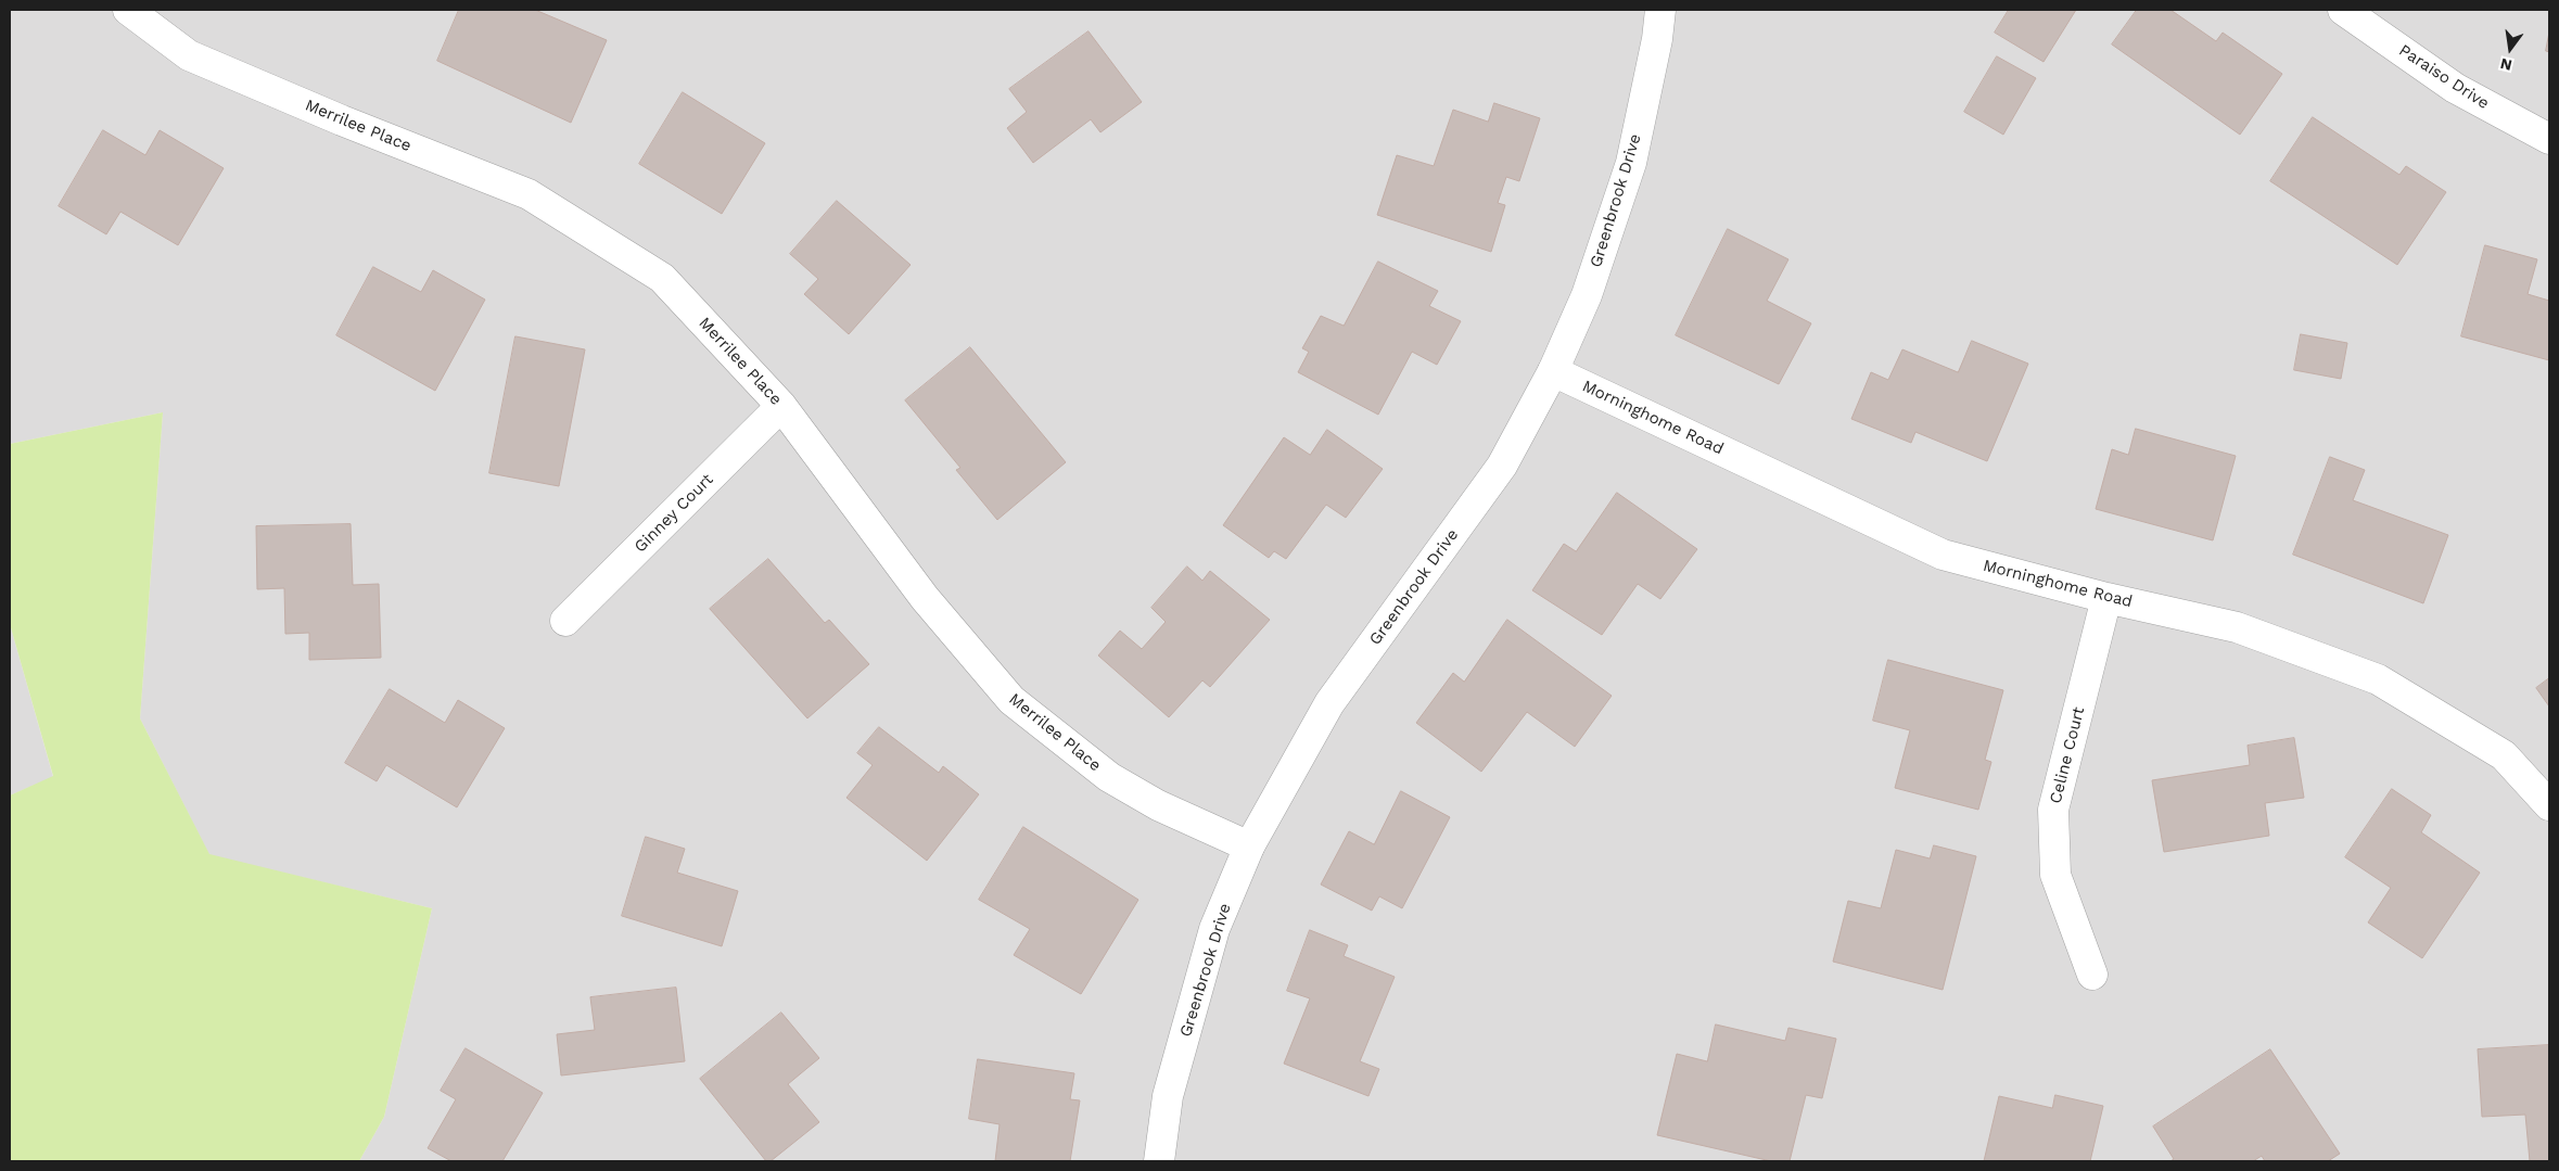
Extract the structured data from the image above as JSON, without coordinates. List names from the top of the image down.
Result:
{
  "streets": {
    "street": [
      "Paraiso Drive",
      "Merrilee Place",
      "Greenbrook Drive",
      "Morninghome Road",
      "Ginney Court",
      "Celine Court"
    ]
  },
  "crossings": [
    ["Merrilee Place", "Greenbrook Drive"],
    ["Merrilee Place", "Ginney Court"],
    ["Greenbrook Drive", "Morninghome Road"],
    ["Morninghome Road", "Celine Court"]
  ],
  "north": "bottom"
}
